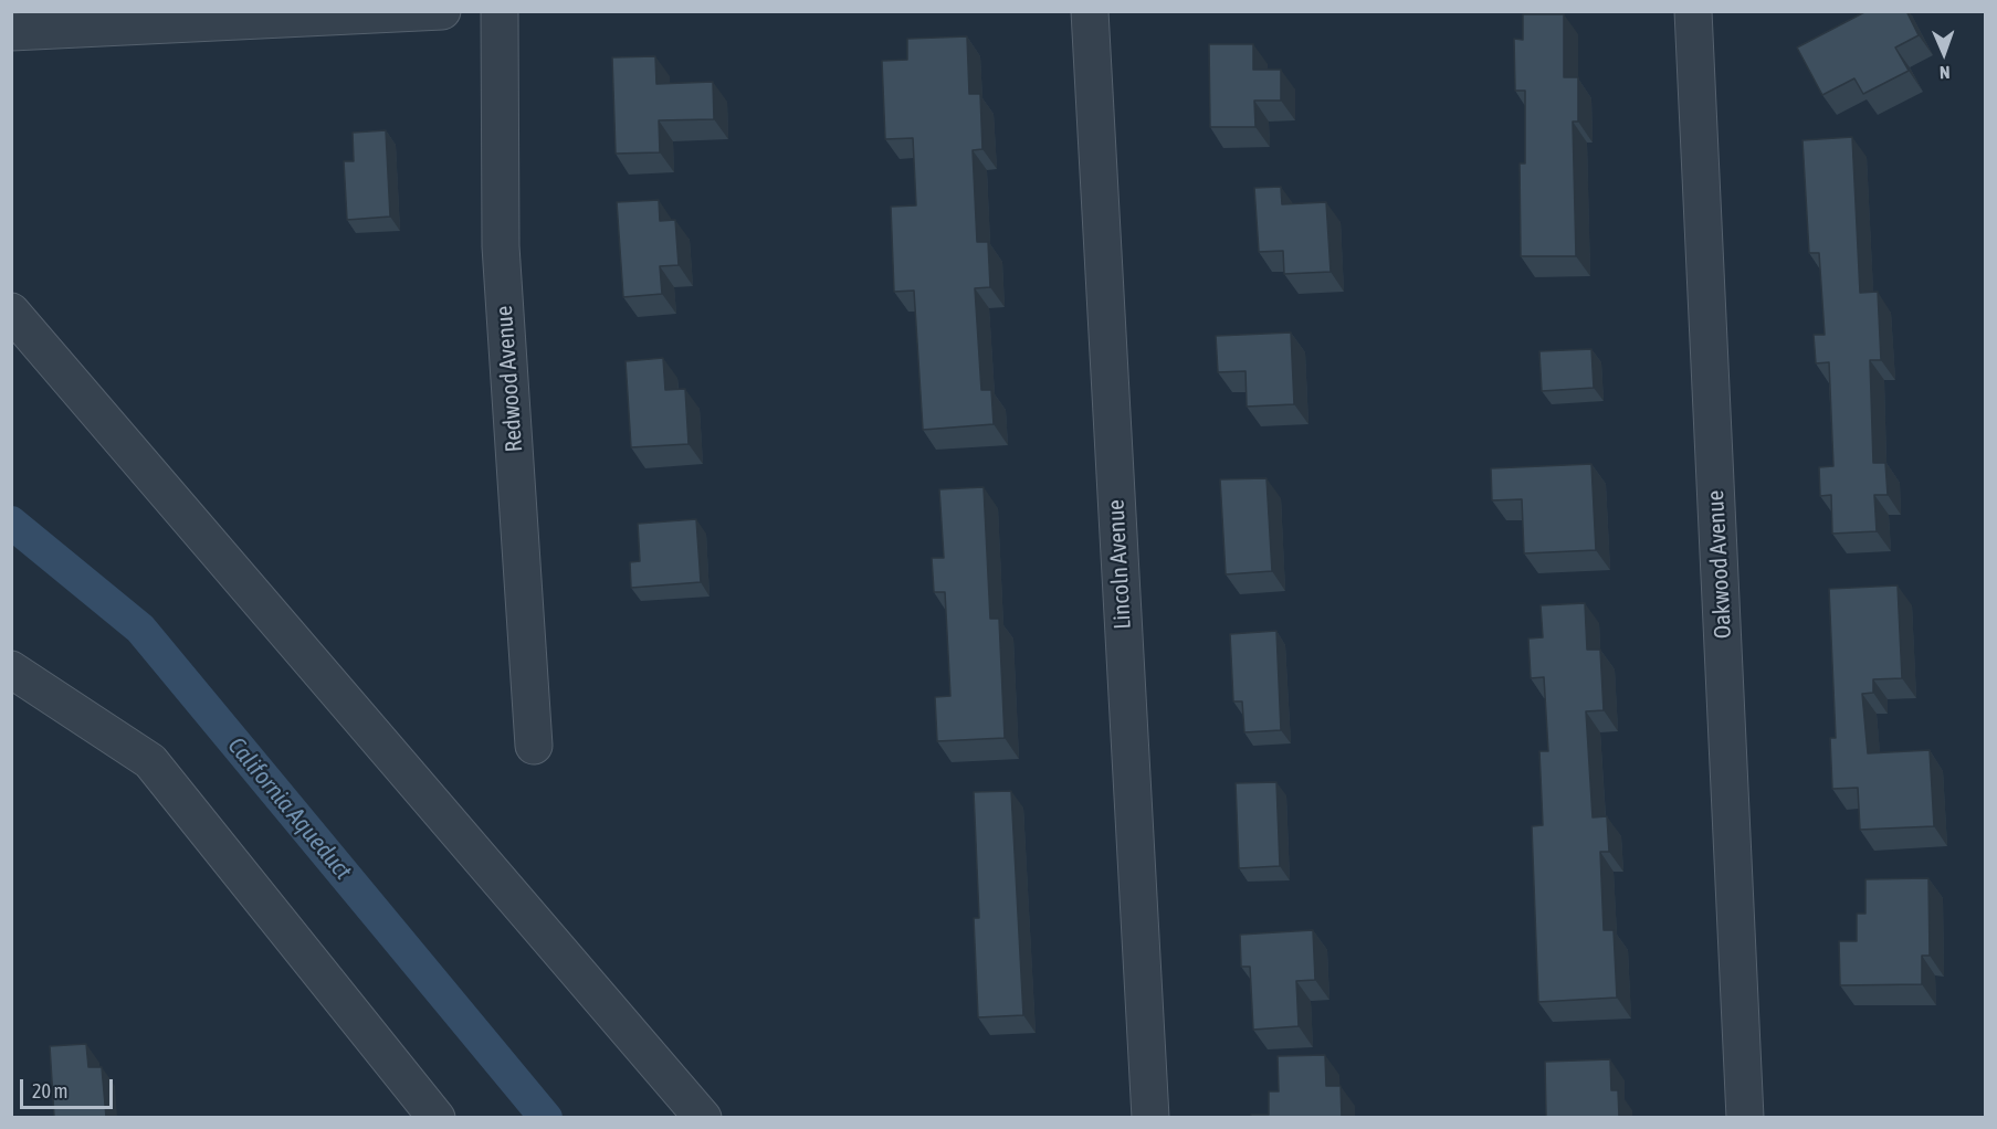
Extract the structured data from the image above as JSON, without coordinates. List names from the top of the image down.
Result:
{
  "streets": {
    "street": ["Redwood Avenue", "Lincoln Avenue", "Oakwood Avenue"]
  },
  "water": ["California Aqueduct"],
  "scale_bar": "20 m",
  "north": "bottom"
}
